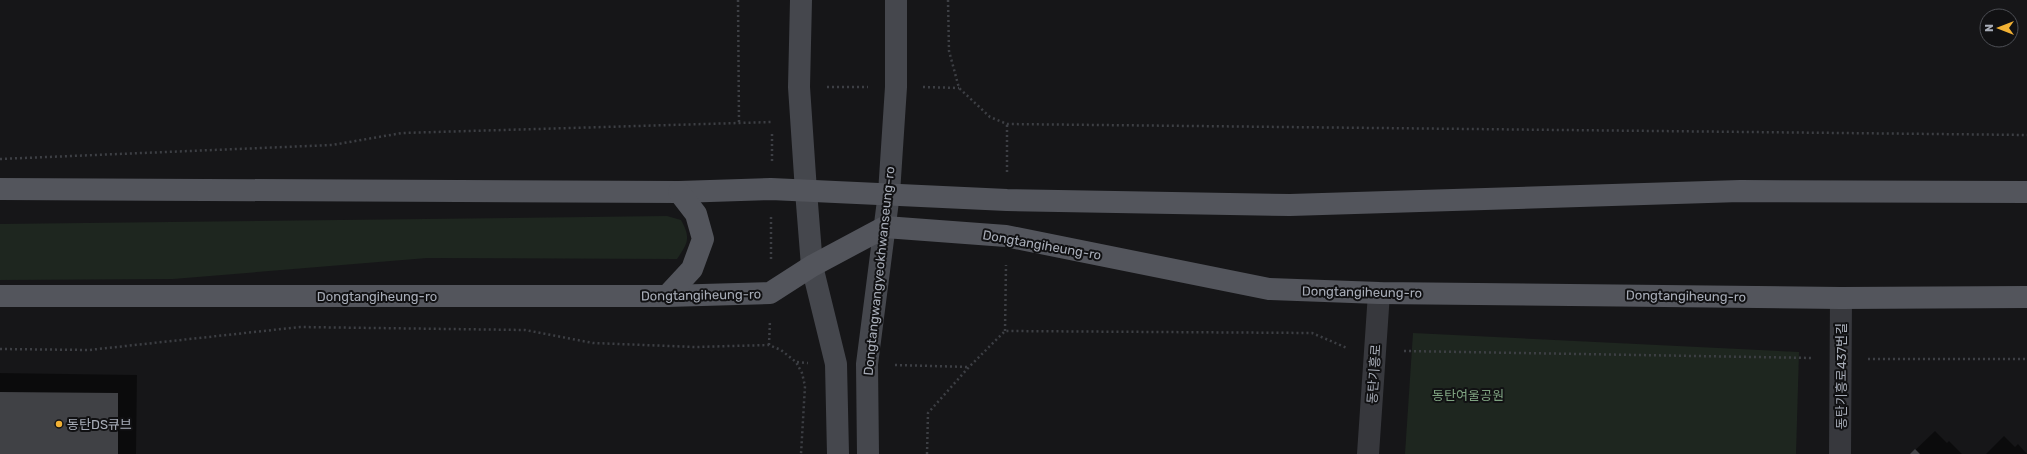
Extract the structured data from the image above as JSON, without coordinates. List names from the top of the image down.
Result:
{
  "streets": {
    "main road": ["Dongtangiheung-ro"],
    "street": ["Dongtangwangyeokhwanseung-ro", "동탄기흥로", "동탄기흥로437번길"]
  },
  "crossings": [
    ["Dongtangiheung-ro", "Dongtangwangyeokhwanseung-ro"],
    ["Dongtangiheung-ro", "동탄기흥로"],
    ["Dongtangiheung-ro", "동탄기흥로437번길"]
  ],
  "parks": ["동탄여울공원"],
  "places": ["동탄DS큐브"],
  "north": "left"
}
